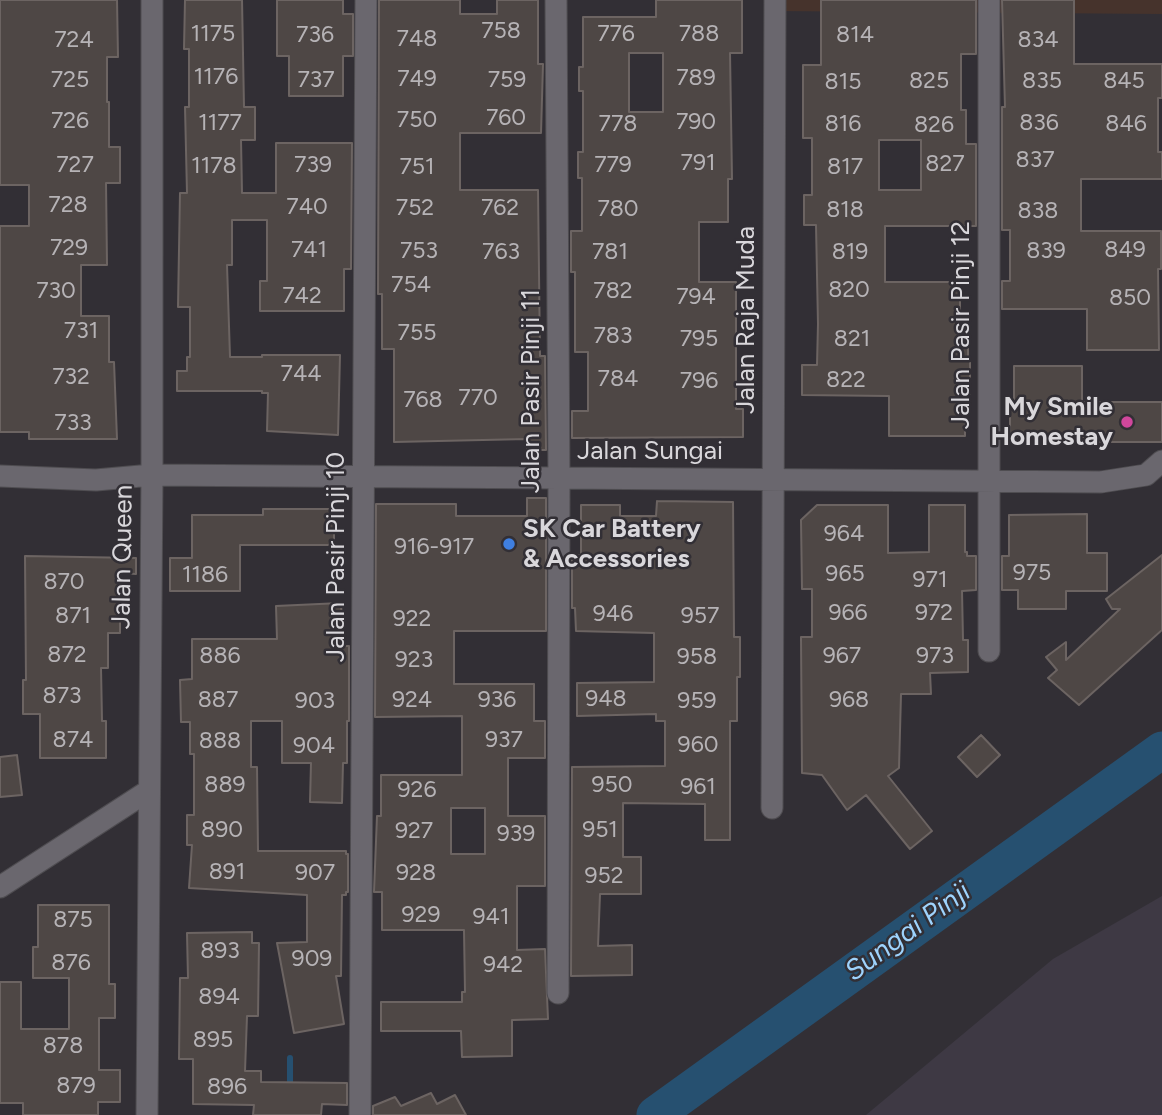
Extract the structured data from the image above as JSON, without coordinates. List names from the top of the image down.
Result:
{
  "streets": {
    "street": [
      "Jalan Raja Muda",
      "Jalan Pasir Pinji 12",
      "Jalan Pasir Pinji 11",
      "Jalan Sungai",
      "Jalan Queen",
      "Jalan Pasir Pinji 10"
    ]
  },
  "crossings": [
    ["Jalan Raja Muda", "Jalan Sungai"],
    ["Jalan Pasir Pinji 12", "Jalan Sungai"],
    ["Jalan Pasir Pinji 11", "Jalan Sungai"],
    ["Jalan Sungai", "Jalan Queen"],
    ["Jalan Sungai", "Jalan Pasir Pinji 10"]
  ],
  "water": ["Sungai Pinji"],
  "places": ["My Smile Homestay", "SK Car Battery & Accessories"],
  "house_numbers": [
    "758",
    "1175",
    "776",
    "788",
    "736",
    "814",
    "748",
    "724",
    "834",
    "1176",
    "789",
    "749",
    "725",
    "737",
    "759",
    "825",
    "835",
    "845",
    "815",
    "760",
    "750",
    "726",
    "790",
    "1177",
    "836",
    "778",
    "816",
    "846",
    "826",
    "837",
    "791",
    "827",
    "727",
    "739",
    "779",
    "1178",
    "751",
    "817",
    "728",
    "740",
    "752",
    "762",
    "780",
    "818",
    "838",
    "729",
    "741",
    "849",
    "753",
    "839",
    "763",
    "781",
    "819",
    "754",
    "820",
    "730",
    "782",
    "742",
    "794",
    "850",
    "731",
    "755",
    "783",
    "795",
    "821",
    "744",
    "732",
    "784",
    "822",
    "796",
    "770",
    "768",
    "733",
    "964",
    "916-917",
    "975",
    "965",
    "1186",
    "971",
    "870",
    "966",
    "972",
    "946",
    "871",
    "957",
    "922",
    "872",
    "886",
    "967",
    "973",
    "958",
    "923",
    "873",
    "948",
    "887",
    "924",
    "936",
    "968",
    "903",
    "959",
    "874",
    "937",
    "888",
    "960",
    "904",
    "889",
    "950",
    "961",
    "926",
    "890",
    "951",
    "927",
    "939",
    "891",
    "907",
    "928",
    "952",
    "929",
    "941",
    "875",
    "893",
    "909",
    "876",
    "942",
    "894",
    "895",
    "878",
    "879",
    "896"
  ]
}
